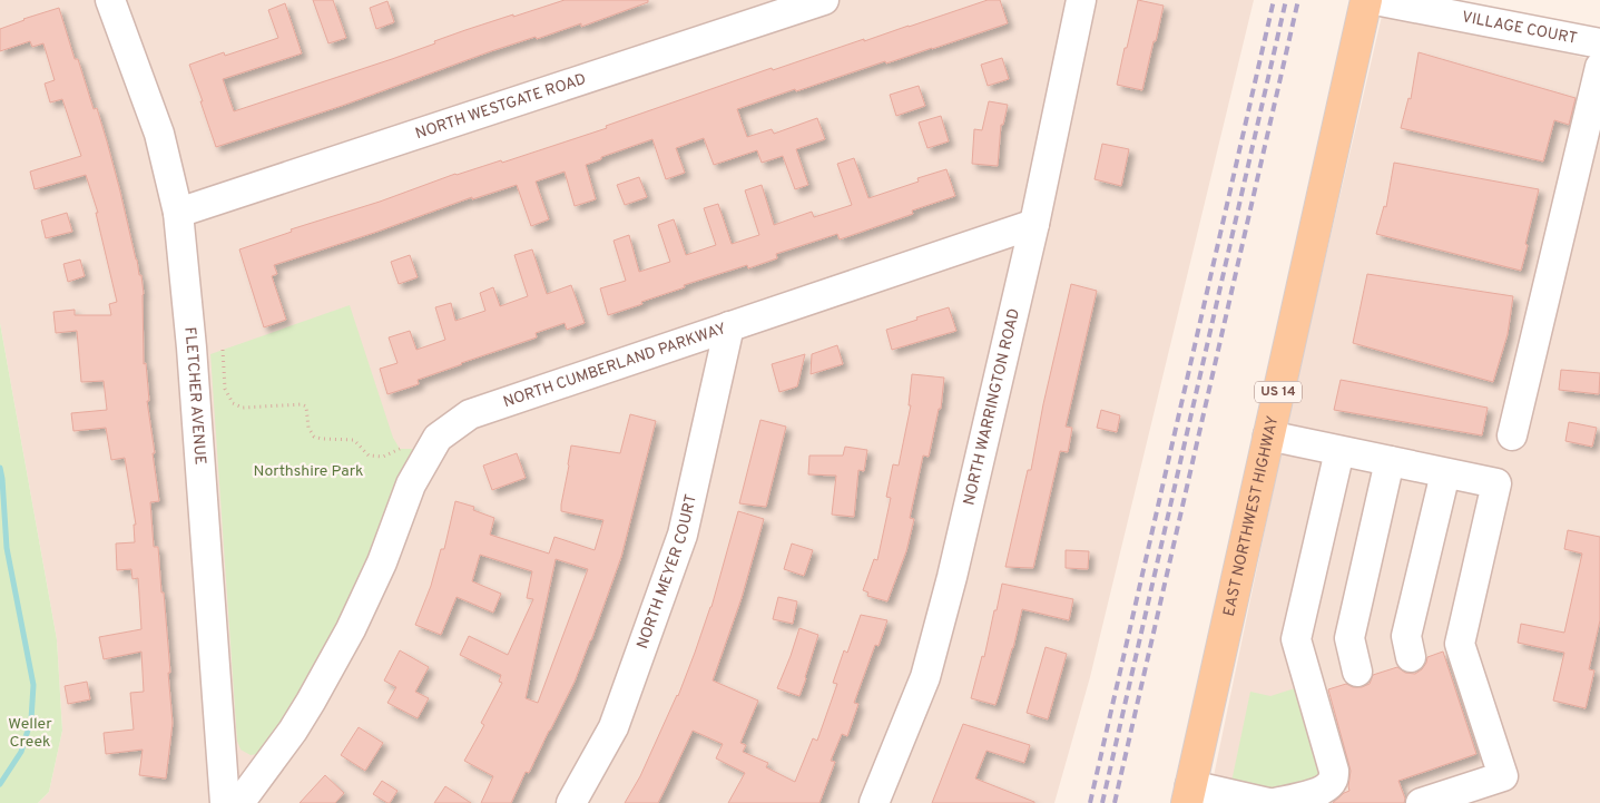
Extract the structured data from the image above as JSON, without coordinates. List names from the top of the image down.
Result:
{
  "streets": {
    "main road": ["US 14", "EAST NORTHWEST HIGHWAY"],
    "street": [
      "VILLAGE COURT",
      "NORTH WESTGATE ROAD",
      "NORTH CUMBERLAND PARKWAY",
      "FLETCHER AVENUE",
      "NORTH WARRINGTON ROAD",
      "NORTH MEYER COURT"
    ]
  },
  "crossings": [
    ["NORTH WESTGATE ROAD", "FLETCHER AVENUE"],
    ["NORTH CUMBERLAND PARKWAY", "NORTH WARRINGTON ROAD"],
    ["NORTH CUMBERLAND PARKWAY", "NORTH MEYER COURT"]
  ],
  "parks": ["Northshire Park", "Weller Creek"]
}
